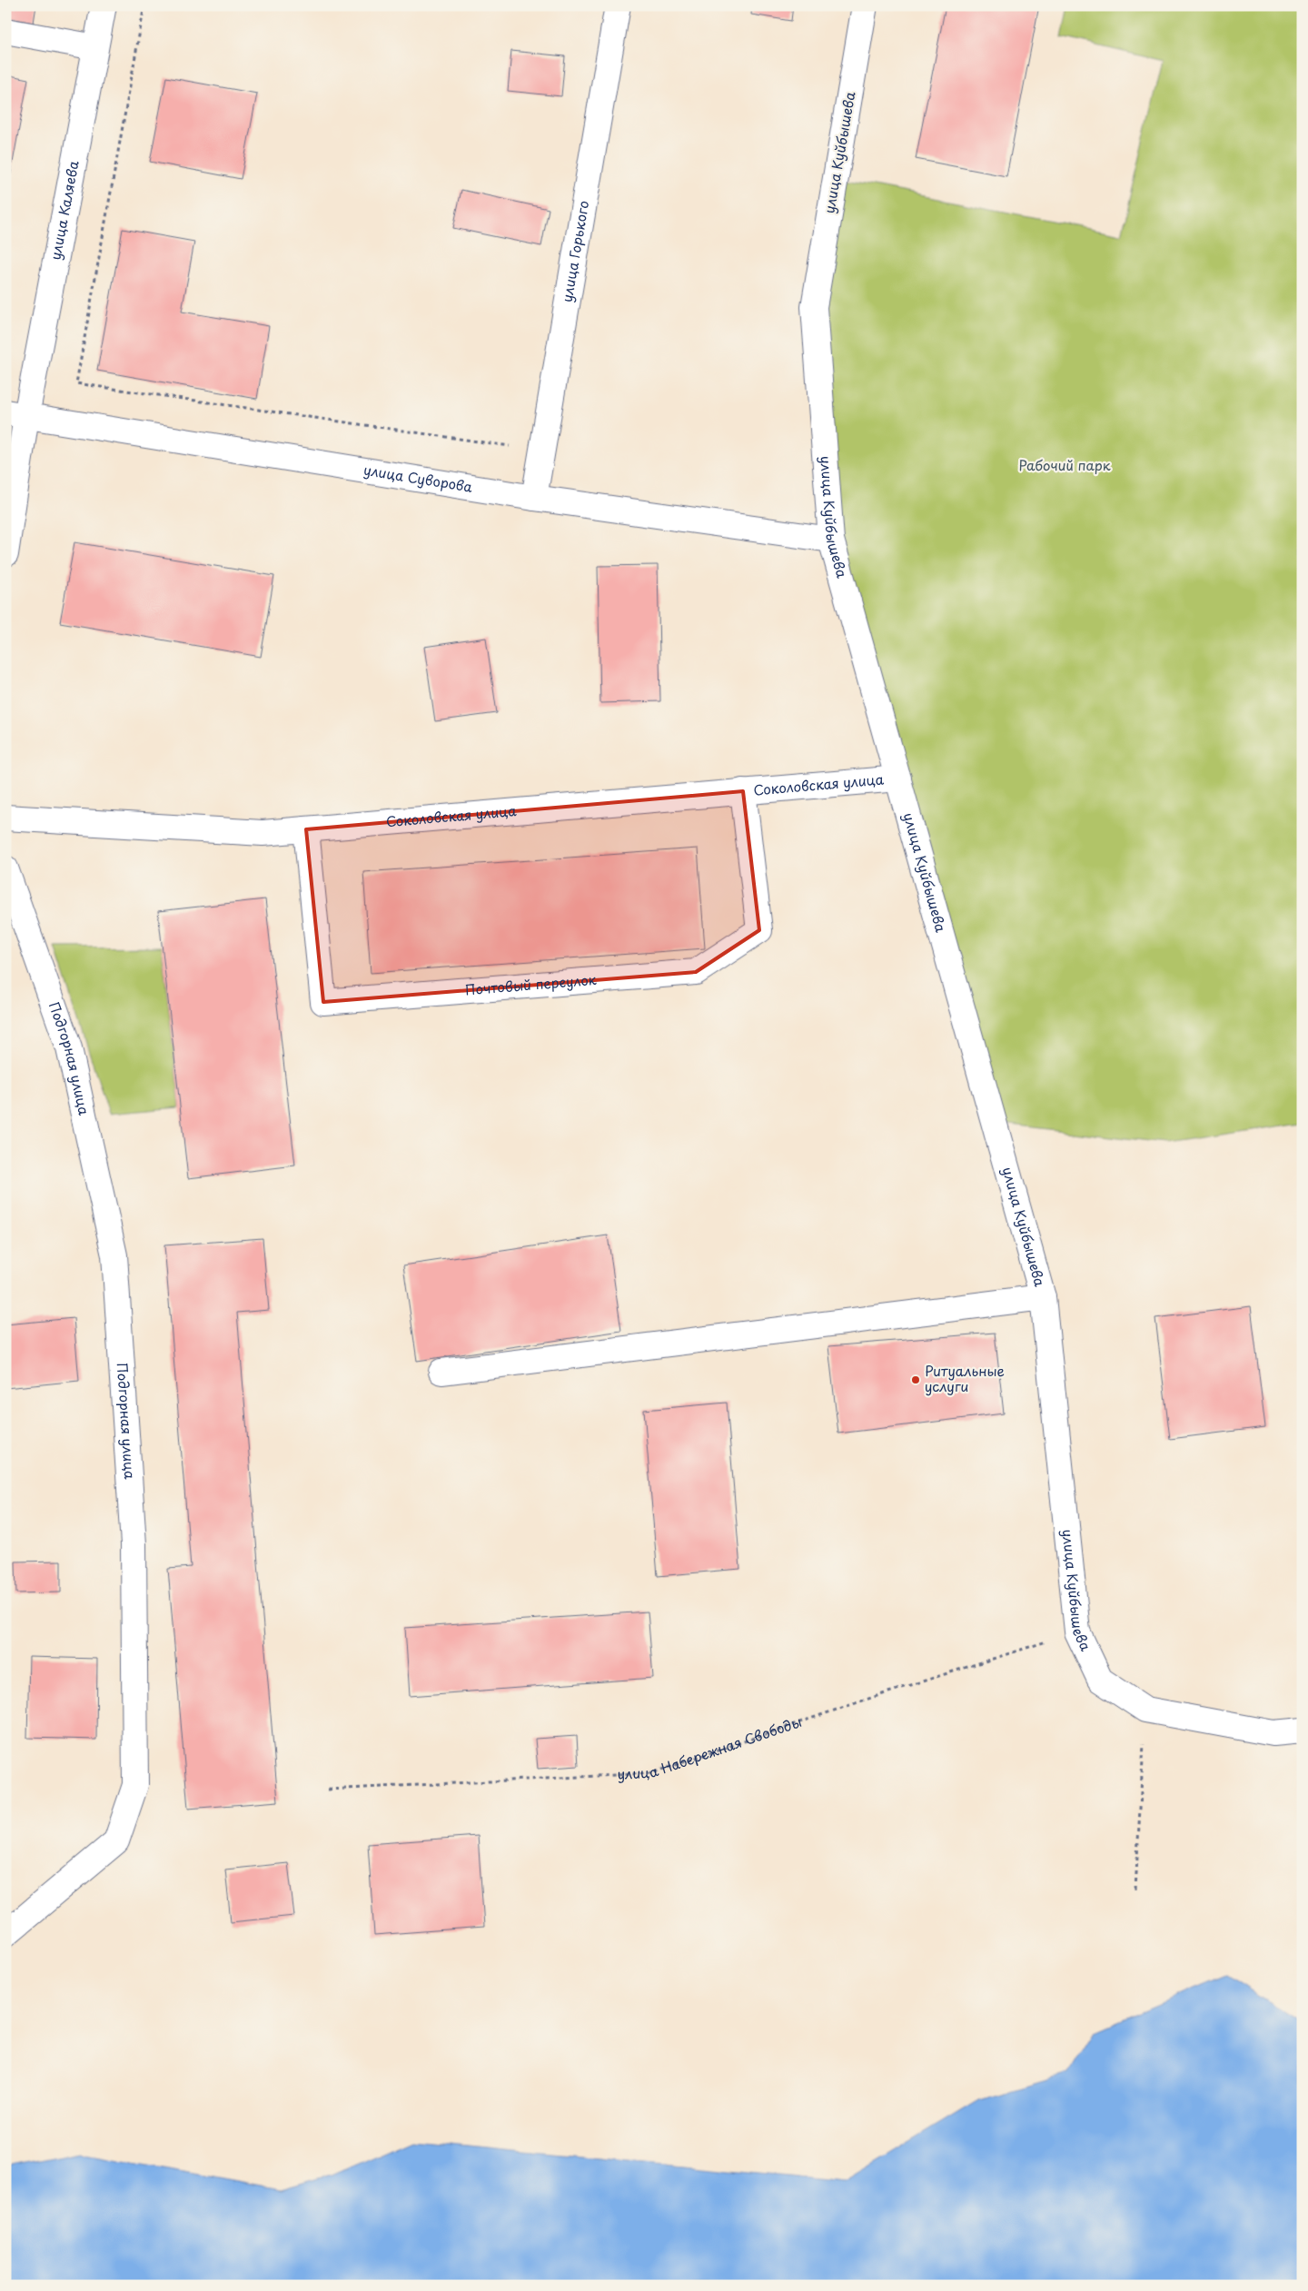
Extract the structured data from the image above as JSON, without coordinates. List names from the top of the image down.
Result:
{
  "streets": {
    "street": [
      "улица Куйбышева",
      "улица Каляева",
      "улица Горького",
      "улица Суворова",
      "Соколовская улица",
      "Почтовый переулок",
      "Подгорная улица"
    ],
    "path": ["улица Набережная Свободы"]
  },
  "crossings": [
    ["улица Куйбышева", "улица Суворова"],
    ["улица Куйбышева", "Соколовская улица"],
    ["улица Куйбышева", "улица Набережная Свободы"],
    ["улица Каляева", "улица Суворова"],
    ["улица Горького", "улица Суворова"],
    ["Соколовская улица", "Почтовый переулок"]
  ],
  "parks": ["Рабочий парк"],
  "places": ["Ритуальные услуги"]
}
